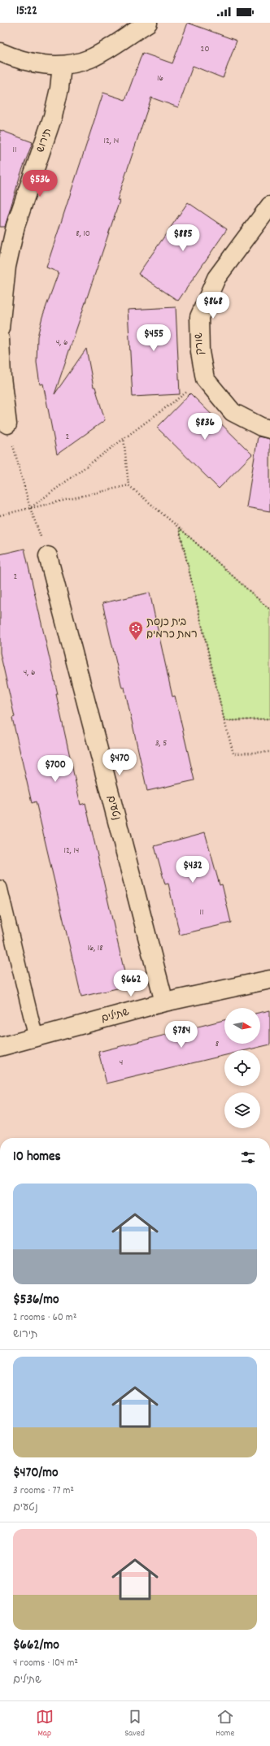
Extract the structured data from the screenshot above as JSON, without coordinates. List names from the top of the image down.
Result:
{
  "streets": {
    "street": [
      "תירוש",
      "שורק",
      "נטעים",
      "שתילים"
    ]
  },
  "crossings": [
    ["נטעים", "שתילים"]
  ],
  "places": {
    "synagogue": ["בית כנסת רמת כרמים"]
  },
  "house_numbers": [
    "20",
    "16",
    "12, 14",
    "11",
    "8, 10",
    "4, 6",
    "2",
    "2",
    "4, 6",
    "3, 5",
    "12, 14",
    "11",
    "16, 18",
    "8",
    "4"
  ],
  "north": "right",
  "page": {
    "status": "15:22",
    "price": [
      "$536",
      "$885",
      "$868",
      "$455",
      "$836",
      "$470",
      "$700",
      "$432",
      "$662",
      "$784"
    ],
    "heading": "10 homes",
    "list": [
      {
        "name": "$536/mo",
        "note": "2 rooms · 60 m² · תירוש"
      },
      {
        "name": "$470/mo",
        "note": "3 rooms · 77 m² · נטעים"
      },
      {
        "name": "$662/mo",
        "note": "4 rooms · 104 m² · שתילים"
      }
    ],
    "tabs": ["Map", "Saved", "Home"]
  }
}
